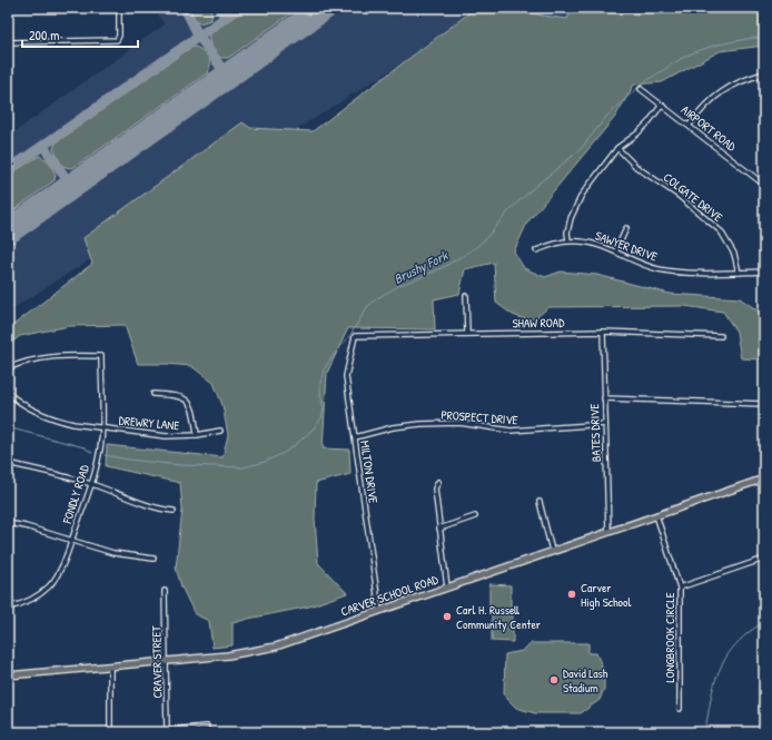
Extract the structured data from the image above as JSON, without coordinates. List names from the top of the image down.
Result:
{
  "streets": {
    "main road": ["CARVER SCHOOL ROAD"],
    "street": [
      "AIRPORT ROAD",
      "COLGATE DRIVE",
      "SAWYER DRIVE",
      "SHAW ROAD",
      "PROSPECT DRIVE",
      "DREWRY LANE",
      "BATES DRIVE",
      "MILTON DRIVE",
      "FONDLY ROAD",
      "LONGBROOK CIRCLE",
      "CRAVER STREET"
    ]
  },
  "crossings": [
    ["COLGATE DRIVE", "SAWYER DRIVE"],
    ["SHAW ROAD", "BATES DRIVE"],
    ["SHAW ROAD", "MILTON DRIVE"],
    ["PROSPECT DRIVE", "BATES DRIVE"],
    ["PROSPECT DRIVE", "MILTON DRIVE"],
    ["DREWRY LANE", "FONDLY ROAD"],
    ["BATES DRIVE", "CARVER SCHOOL ROAD"],
    ["MILTON DRIVE", "CARVER SCHOOL ROAD"],
    ["CARVER SCHOOL ROAD", "LONGBROOK CIRCLE"],
    ["CARVER SCHOOL ROAD", "CRAVER STREET"]
  ],
  "water": ["Brushy Fork"],
  "places": ["Carver High School", "Carl H. Russell Community Center", "David Lash Stadium"],
  "scale_bar": "200 m"
}
